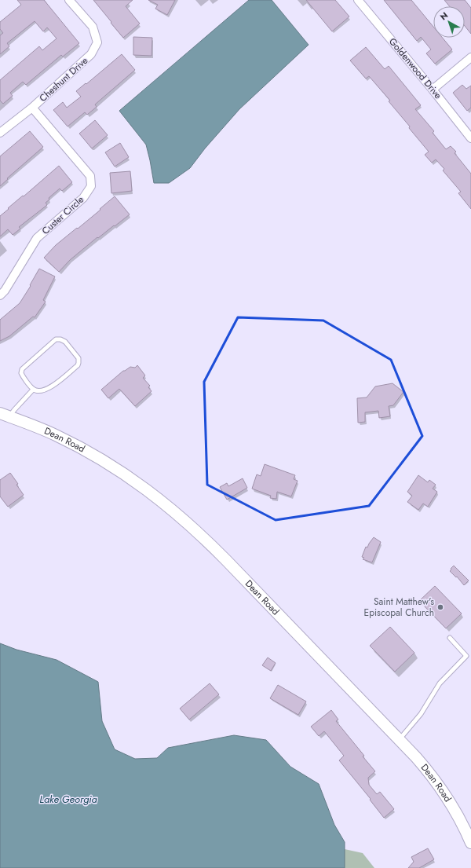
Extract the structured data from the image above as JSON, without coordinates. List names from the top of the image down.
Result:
{
  "streets": {
    "main road": ["Dean Road"],
    "street": ["Goldenwood Drive", "Cheshunt Drive", "Custer Circle"]
  },
  "crossings": [
    ["Cheshunt Drive", "Custer Circle"]
  ],
  "water": ["Lake Georgia"],
  "places": ["Saint Matthew's Episcopal Church"],
  "north": "top left"
}
